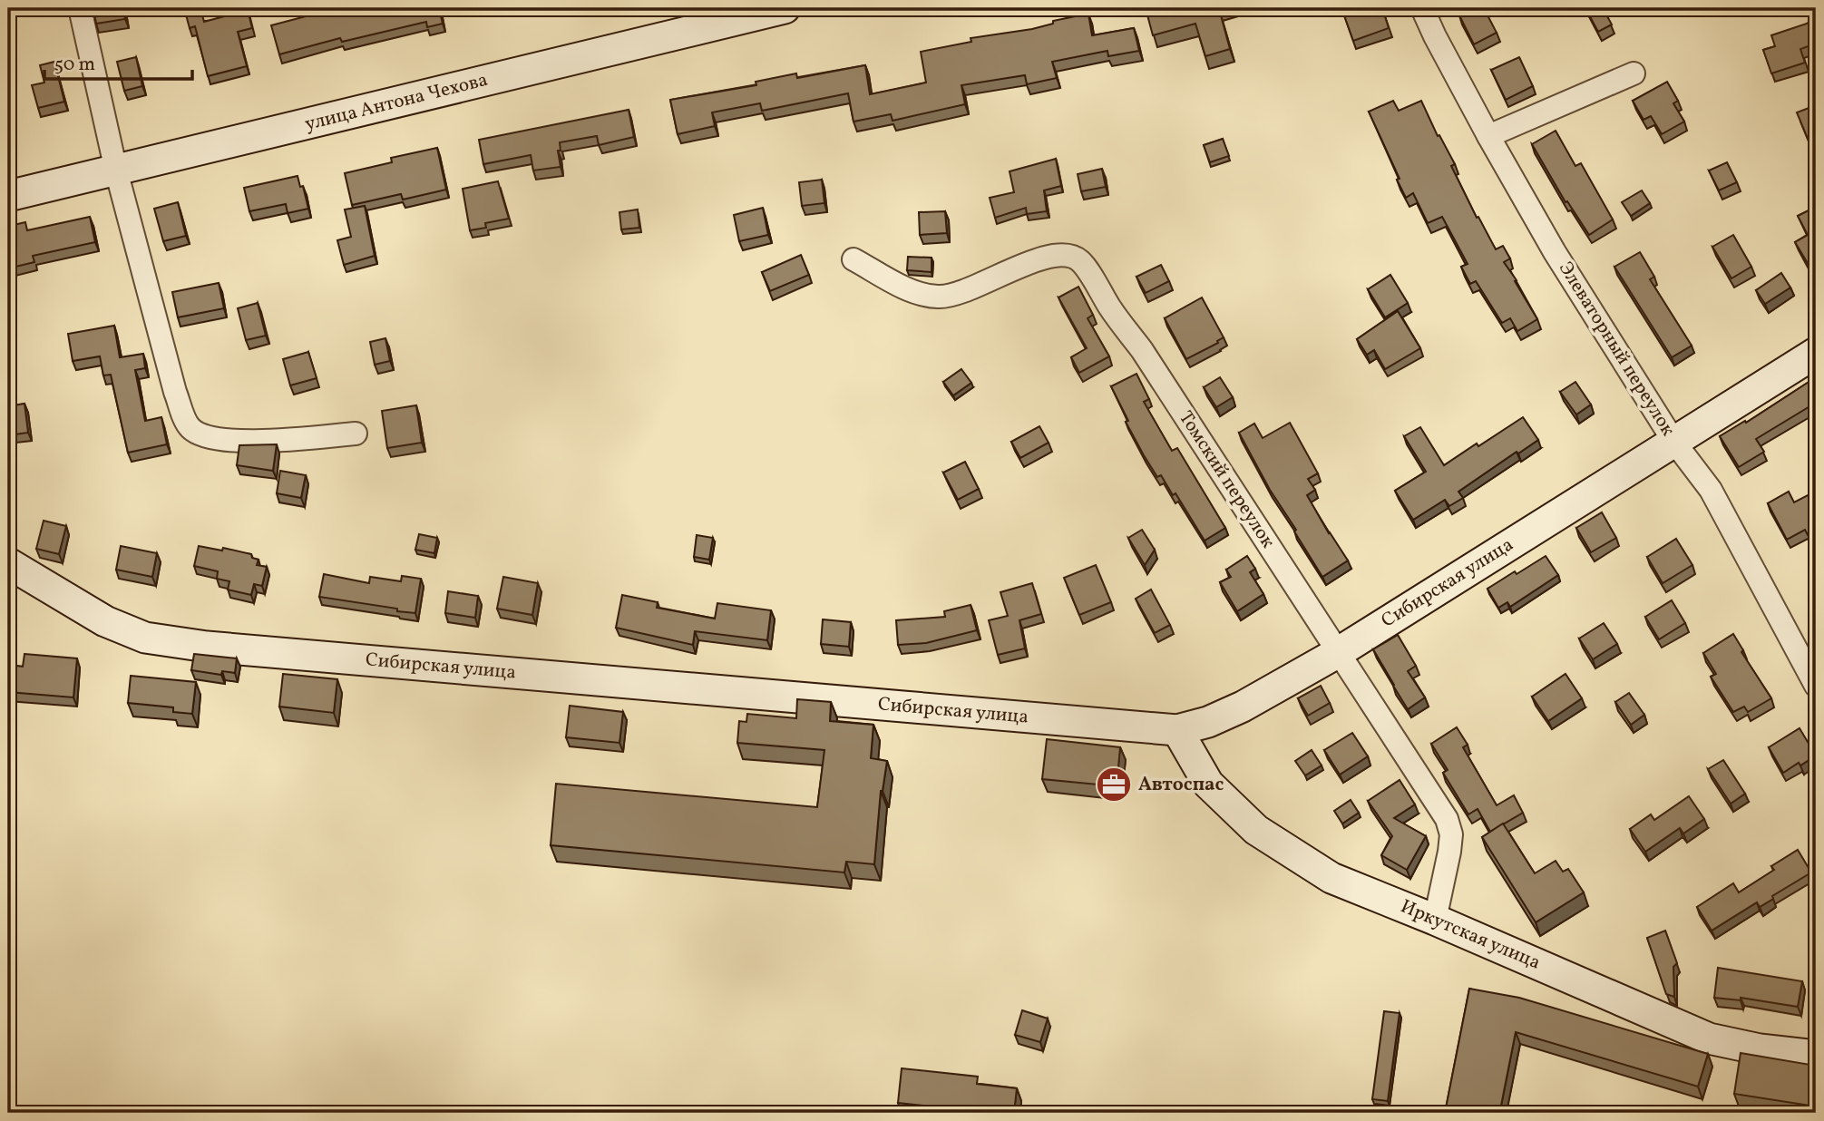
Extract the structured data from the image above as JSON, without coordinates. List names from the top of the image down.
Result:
{
  "streets": {
    "street": [
      "улица Антона Чехова",
      "Элеваторный переулок",
      "Томский переулок",
      "Сибирская улица",
      "Иркутская улица"
    ]
  },
  "crossings": [
    ["Элеваторный переулок", "Сибирская улица"],
    ["Томский переулок", "Сибирская улица"],
    ["Томский переулок", "Иркутская улица"],
    ["Сибирская улица", "Иркутская улица"]
  ],
  "places": {
    "office": ["Автоспас"]
  },
  "scale_bar": "50 m"
}
